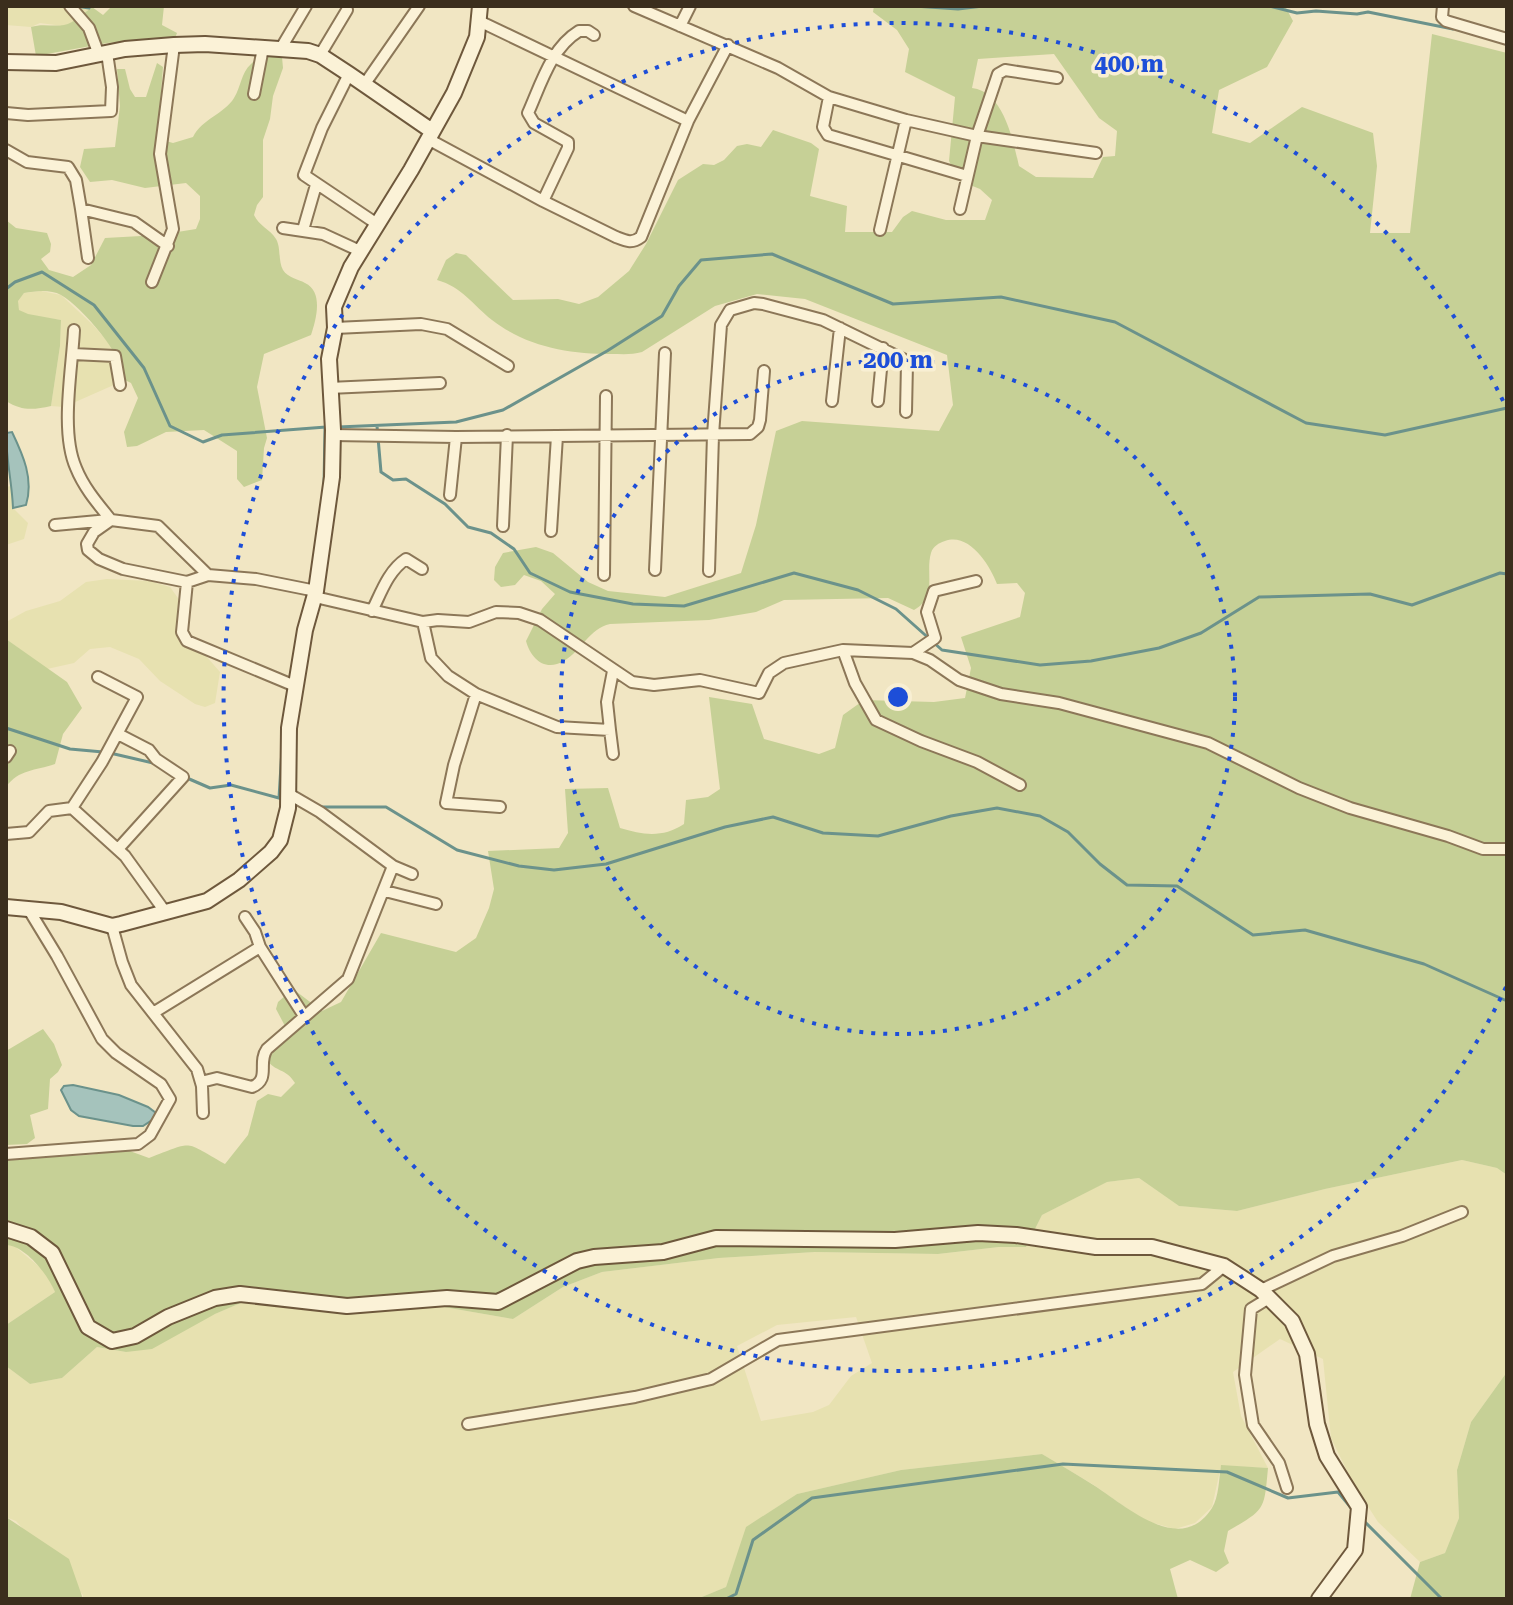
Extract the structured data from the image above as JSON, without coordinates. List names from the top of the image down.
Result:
{
  "rings": ["400 m", "200 m"]
}
